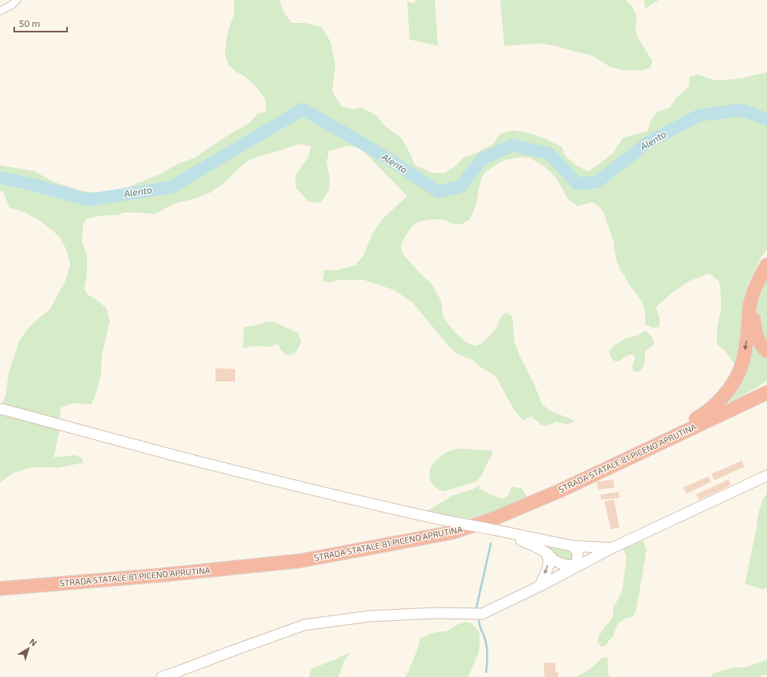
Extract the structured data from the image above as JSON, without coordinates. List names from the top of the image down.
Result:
{
  "streets": {
    "highway": ["STRADA STATALE 81 PICENO APRUTINA"]
  },
  "water": ["Alento"],
  "scale_bar": "50 m",
  "north": "top right"
}
